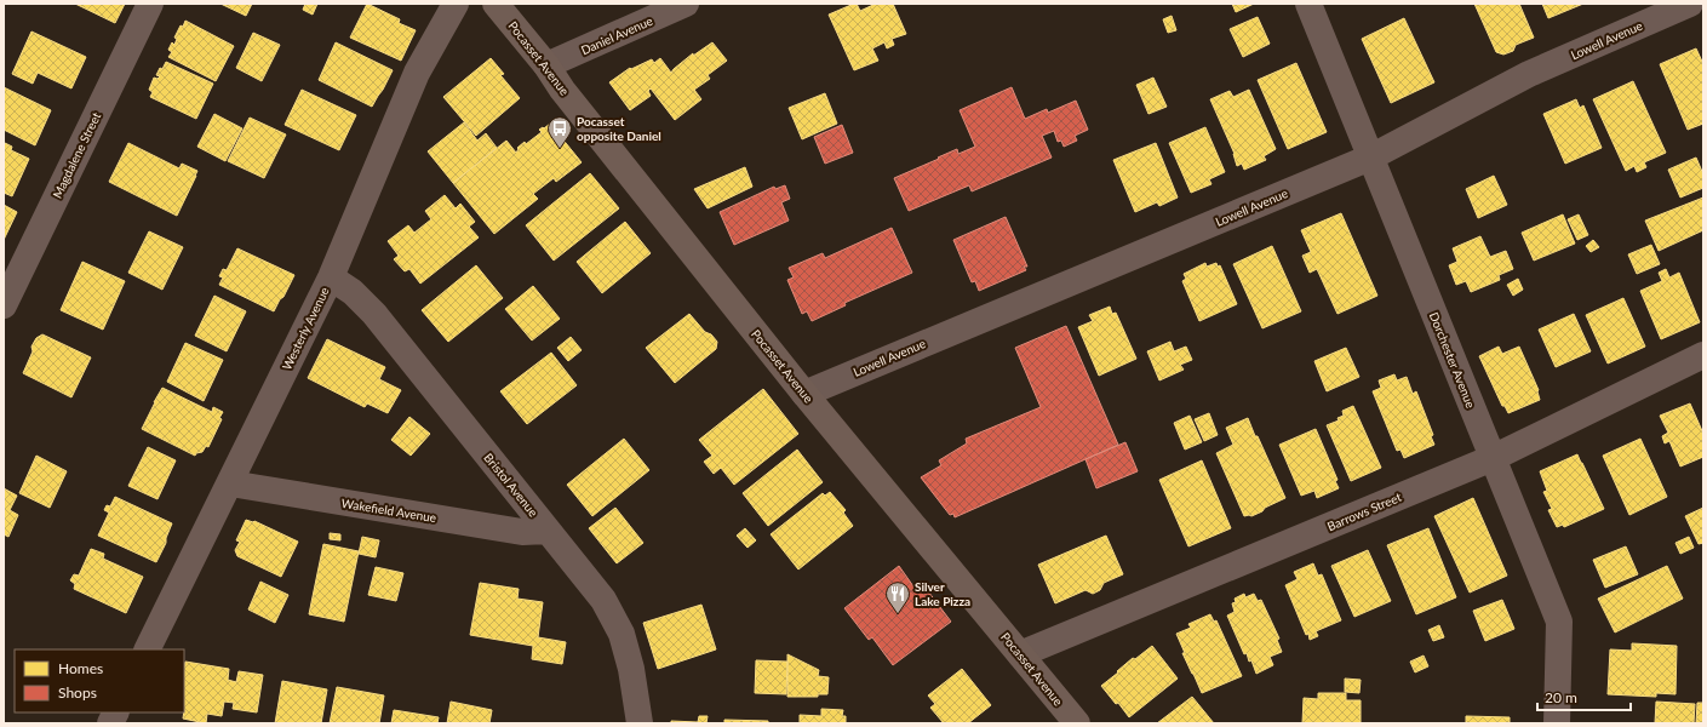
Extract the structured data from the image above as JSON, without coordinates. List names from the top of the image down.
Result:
{
  "streets": {
    "main road": ["Pocasset Avenue"],
    "street": [
      "Daniel Avenue",
      "Lowell Avenue",
      "Magdalene Street",
      "Westerly Avenue",
      "Dorchester Avenue",
      "Bristol Avenue",
      "Wakefield Avenue",
      "Barrows Street"
    ]
  },
  "crossings": [
    ["Daniel Avenue", "Pocasset Avenue"],
    ["Lowell Avenue", "Pocasset Avenue"],
    ["Lowell Avenue", "Dorchester Avenue"],
    ["Pocasset Avenue", "Barrows Street"],
    ["Westerly Avenue", "Bristol Avenue"],
    ["Westerly Avenue", "Wakefield Avenue"],
    ["Dorchester Avenue", "Barrows Street"],
    ["Bristol Avenue", "Wakefield Avenue"]
  ],
  "places": {
    "bus stop": ["Pocasset opposite Daniel"],
    "restaurant": ["Silver Lake Pizza"]
  },
  "legend": ["Homes", "Shops"],
  "scale_bar": "20 m"
}
